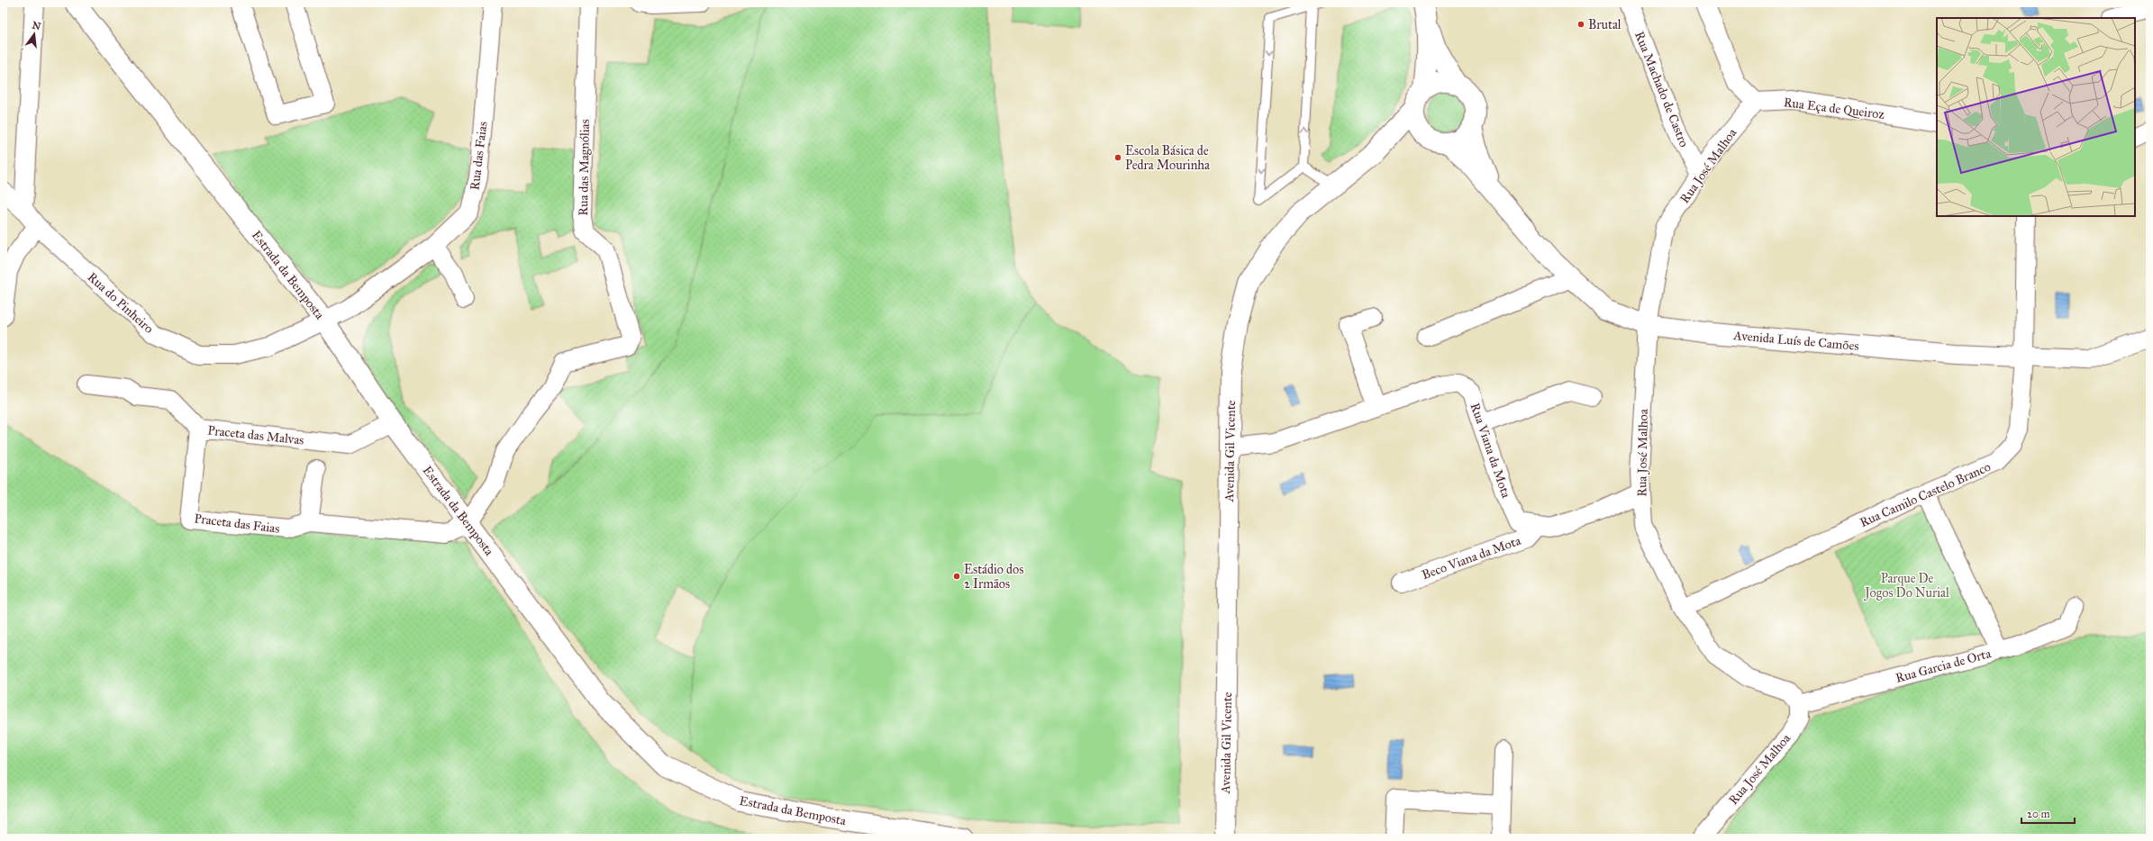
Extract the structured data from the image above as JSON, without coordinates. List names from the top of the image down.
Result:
{
  "streets": {
    "street": [
      "Rua Machado de Castro",
      "Rua Eça de Queiroz",
      "Rua das Faias",
      "Rua José Malhoa",
      "Rua das Magnólias",
      "Estrada da Bemposta",
      "Rua do Pinheiro",
      "Avenida Luís de Camões",
      "Praceta das Malvas",
      "Rua Viana da Mota",
      "Avenida Gil Vicente",
      "Rua Camilo Castelo Branco",
      "Praceta das Faias",
      "Beco Viana da Mota",
      "Rua Garcia de Orta"
    ]
  },
  "crossings": [
    ["Rua Machado de Castro", "Rua José Malhoa"],
    ["Rua Eça de Queiroz", "Rua José Malhoa"],
    ["Rua das Faias", "Estrada da Bemposta"],
    ["Rua das Faias", "Rua do Pinheiro"],
    ["Rua José Malhoa", "Avenida Luís de Camões"],
    ["Rua José Malhoa", "Rua Viana da Mota"],
    ["Rua José Malhoa", "Rua Camilo Castelo Branco"],
    ["Rua José Malhoa", "Rua Garcia de Orta"],
    ["Rua das Magnólias", "Estrada da Bemposta"],
    ["Rua das Magnólias", "Praceta das Faias"],
    ["Estrada da Bemposta", "Rua do Pinheiro"],
    ["Estrada da Bemposta", "Praceta das Malvas"],
    ["Estrada da Bemposta", "Praceta das Faias"],
    ["Avenida Luís de Camões", "Rua Camilo Castelo Branco"],
    ["Praceta das Malvas", "Praceta das Faias"],
    ["Rua Viana da Mota", "Avenida Gil Vicente"],
    ["Rua Viana da Mota", "Beco Viana da Mota"]
  ],
  "parks": ["Parque De Jogos Do Nurial"],
  "places": ["Brutal", "Escola Básica de Pedra Mourinha", "Estádio dos 2 Irmãos"],
  "scale_bar": "20 m",
  "north": "top"
}
